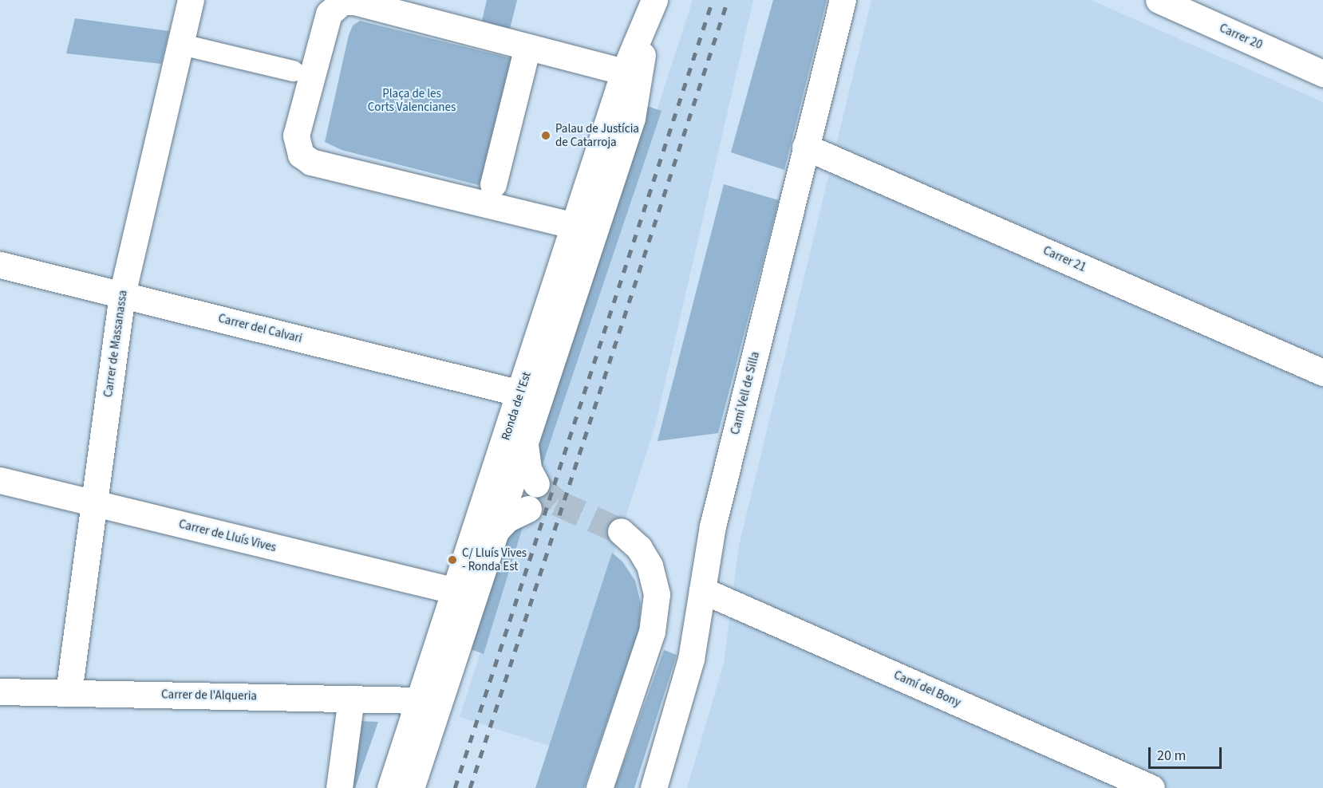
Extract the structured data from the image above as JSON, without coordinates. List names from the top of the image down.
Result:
{
  "streets": {
    "street": [
      "Carrer 20",
      "Carrer 21",
      "Carrer del Calvari",
      "Carrer de Massanassa",
      "Camí Vell de Silla",
      "Ronda de l'Est",
      "Carrer de Lluís Vives",
      "Camí del Bony",
      "Carrer de l'Alqueria"
    ]
  },
  "crossings": [
    ["Carrer 21", "Camí Vell de Silla"],
    ["Carrer del Calvari", "Carrer de Massanassa"],
    ["Carrer del Calvari", "Ronda de l'Est"],
    ["Carrer de Massanassa", "Carrer de Lluís Vives"],
    ["Carrer de Massanassa", "Carrer de l'Alqueria"],
    ["Camí Vell de Silla", "Camí del Bony"],
    ["Ronda de l'Est", "Carrer de Lluís Vives"],
    ["Ronda de l'Est", "Carrer de l'Alqueria"]
  ],
  "parks": ["Plaça de les Corts Valencianes"],
  "places": ["Palau de Justícia de Catarroja", "C/ Lluís Vives - Ronda Est"],
  "scale_bar": "20 m"
}
